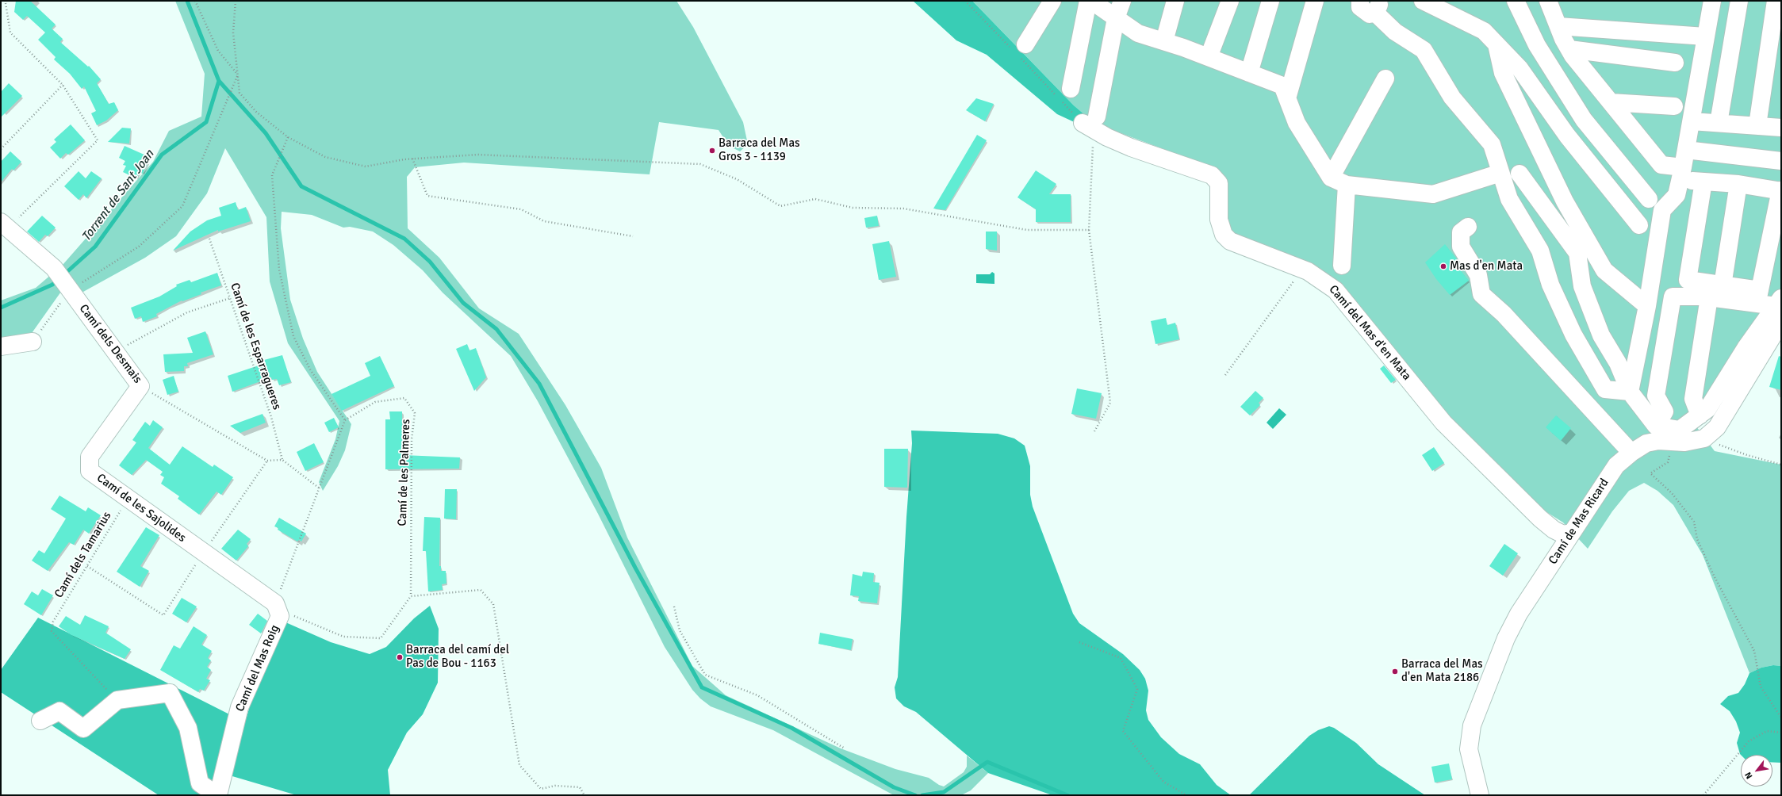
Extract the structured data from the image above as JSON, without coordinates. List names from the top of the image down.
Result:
{
  "streets": {
    "street": [
      "Camí del Mas d'en Mata",
      "Camí dels Desmais",
      "Camí de les Sajolides",
      "Camí de Mas Ricard",
      "Camí del Mas Roig"
    ],
    "path": ["Camí de les Esparragueres", "Camí de les Palmeres", "Camí dels Tamarius"]
  },
  "crossings": [
    ["Camí del Mas d'en Mata", "Camí de Mas Ricard"],
    ["Camí dels Desmais", "Camí de les Esparragueres"],
    ["Camí dels Desmais", "Camí de les Sajolides"],
    ["Camí de les Sajolides", "Camí dels Tamarius"],
    ["Camí de les Sajolides", "Camí del Mas Roig"]
  ],
  "water": ["Torrent de Sant Joan"],
  "places": [
    "Barraca del Mas Gros 3 - 1139",
    "Mas d'en Mata",
    "Barraca del camí del Pas de Bou - 1163",
    "Barraca del Mas d'en Mata 2186"
  ],
  "north": "bottom left"
}
